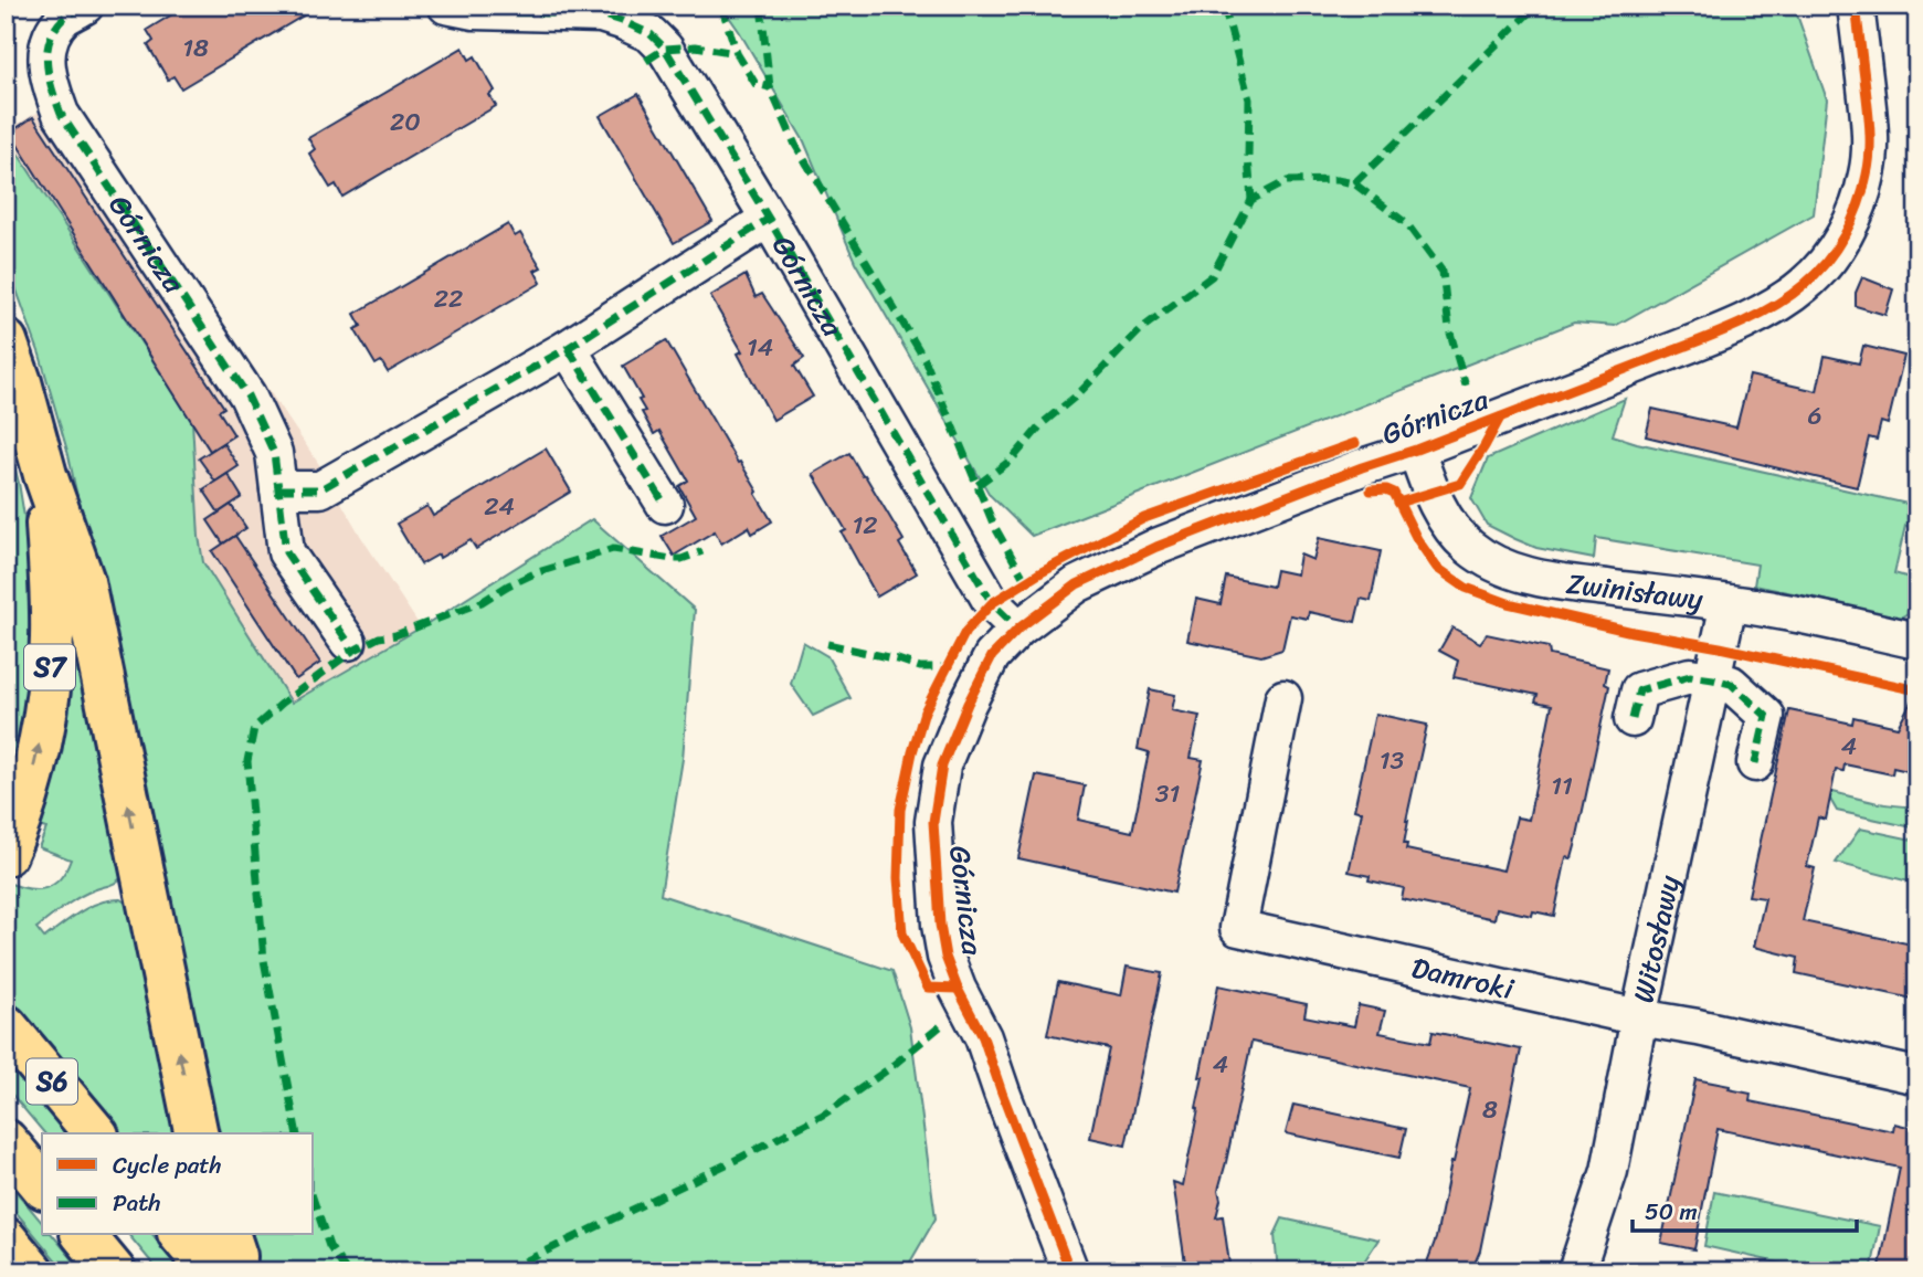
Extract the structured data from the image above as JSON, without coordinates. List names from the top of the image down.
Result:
{
  "streets": {
    "highway": ["S7", "S6"],
    "street": [
      "Górnicza",
      "Zwinisławy",
      "Witosławy",
      "Damroki"
    ]
  },
  "crossings": [
    ["Górnicza", "Zwinisławy"],
    ["Zwinisławy", "Witosławy"],
    ["Witosławy", "Damroki"]
  ],
  "house_numbers": [
    "18",
    "20",
    "22",
    "14",
    "6",
    "24",
    "12",
    "4",
    "13",
    "11",
    "31",
    "4",
    "8"
  ],
  "legend": ["Cycle path", "Path"],
  "scale_bar": "50 m"
}
